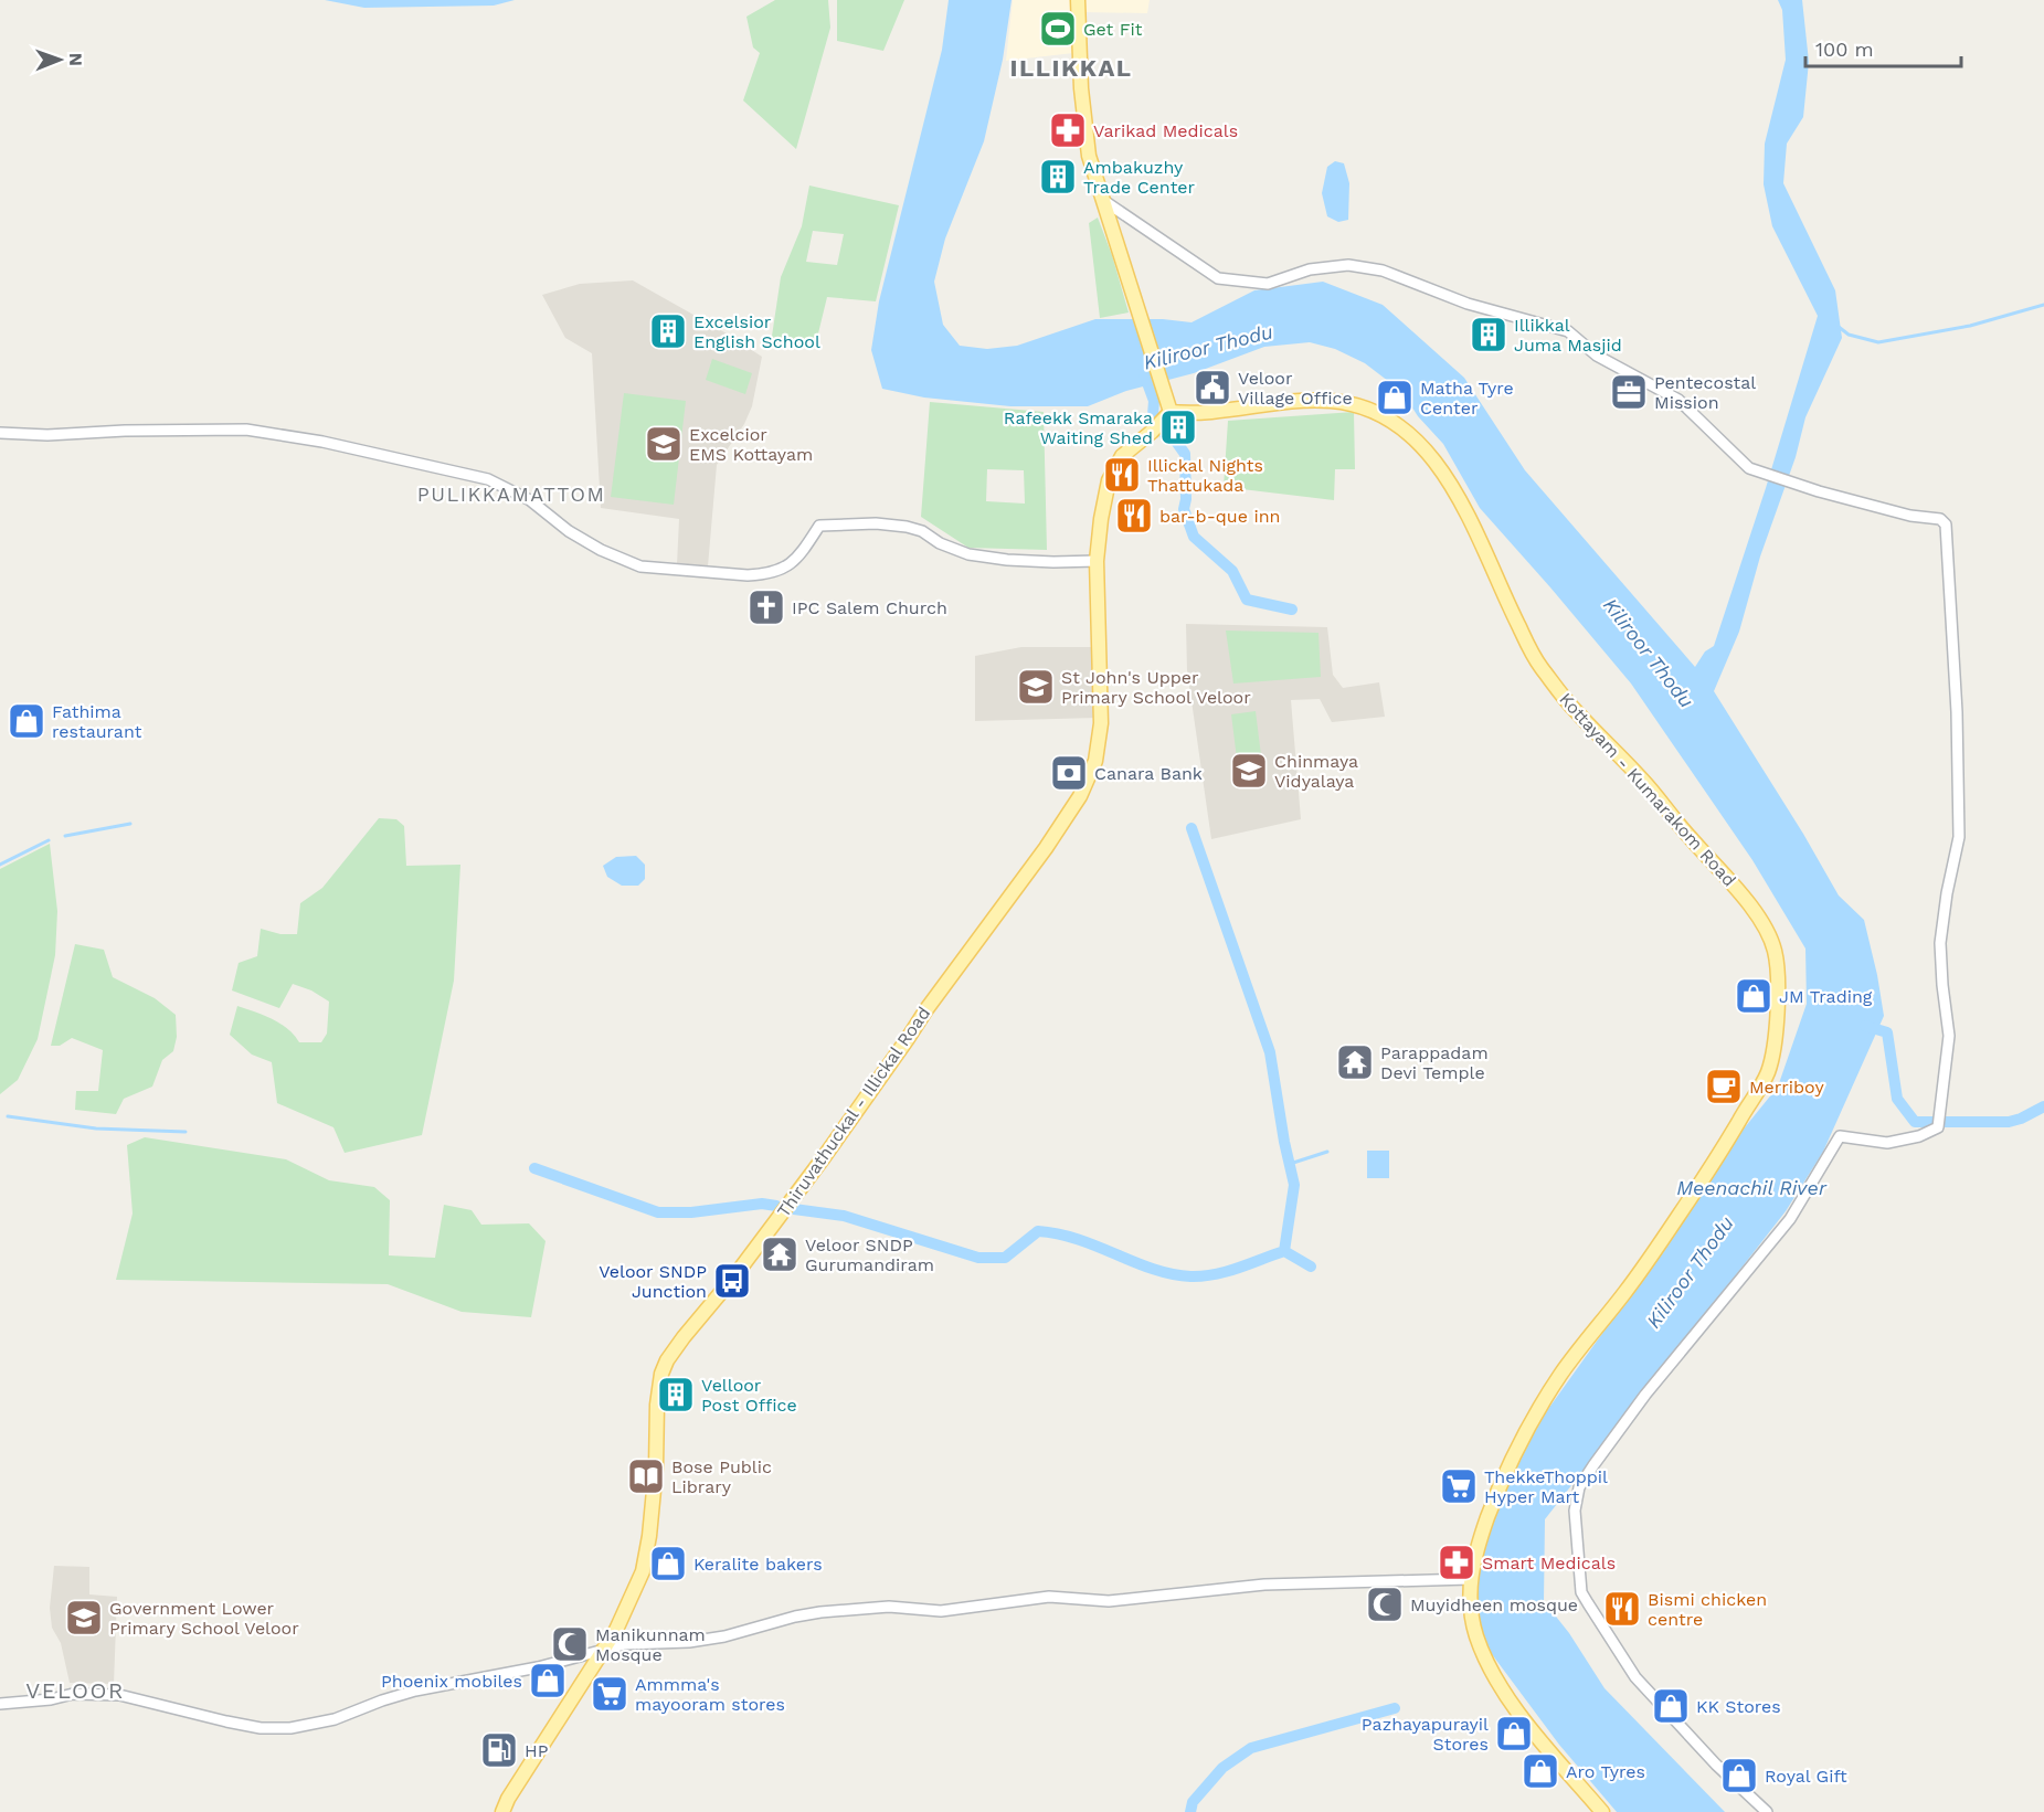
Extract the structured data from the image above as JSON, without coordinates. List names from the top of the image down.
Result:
{
  "streets": {
    "main road": ["Kottayam - Kumarakom Road", "Thiruvathuckal - Illickal Road"]
  },
  "crossings": [
    ["Kottayam - Kumarakom Road", "Thiruvathuckal - Illickal Road"]
  ],
  "districts": ["ILLIKKAL", "PULIKKAMATTOM", "VELOOR"],
  "water": ["Kiliroor Thodu", "Meenachil River"],
  "places": {
    "sports": ["Get Fit"],
    "pharmacy": ["Varikad Medicals", "Smart Medicals"],
    "building": [
      "Ambakuzhy Trade Center",
      "Excelsior English School",
      "Illikkal Juma Masjid",
      "Rafeekk Smaraka Waiting Shed",
      "Velloor Post Office"
    ],
    "public building": ["Veloor Village Office"],
    "office": ["Pentecostal Mission"],
    "shop": [
      "Matha Tyre Center",
      "Fathima restaurant",
      "JM Trading",
      "Keralite bakers",
      "Phoenix mobiles",
      "KK Stores",
      "Pazhayapurayil Stores",
      "Aro Tyres",
      "Royal Gift"
    ],
    "school or university": [
      "Excelcior EMS Kottayam",
      "St John's Upper Primary School Veloor",
      "Chinmaya Vidyalaya",
      "Government Lower Primary School Veloor"
    ],
    "restaurant": ["Illickal Nights Thattukada", "bar-b-que inn", "Bismi chicken centre"],
    "church": ["IPC Salem Church"],
    "bank": ["Canara Bank"],
    "temple": ["Parappadam Devi Temple", "Veloor SNDP Gurumandiram"],
    "cafe": ["Merriboy"],
    "bus stop": ["Veloor SNDP Junction"],
    "library": ["Bose Public Library"],
    "supermarket": ["ThekkeThoppil Hyper Mart", "Ammma's mayooram stores"],
    "mosque": ["Muyidheen mosque", "Manikunnam Mosque"],
    "fuel station": ["HP"]
  },
  "scale_bar": "100 m",
  "north": "right"
}
